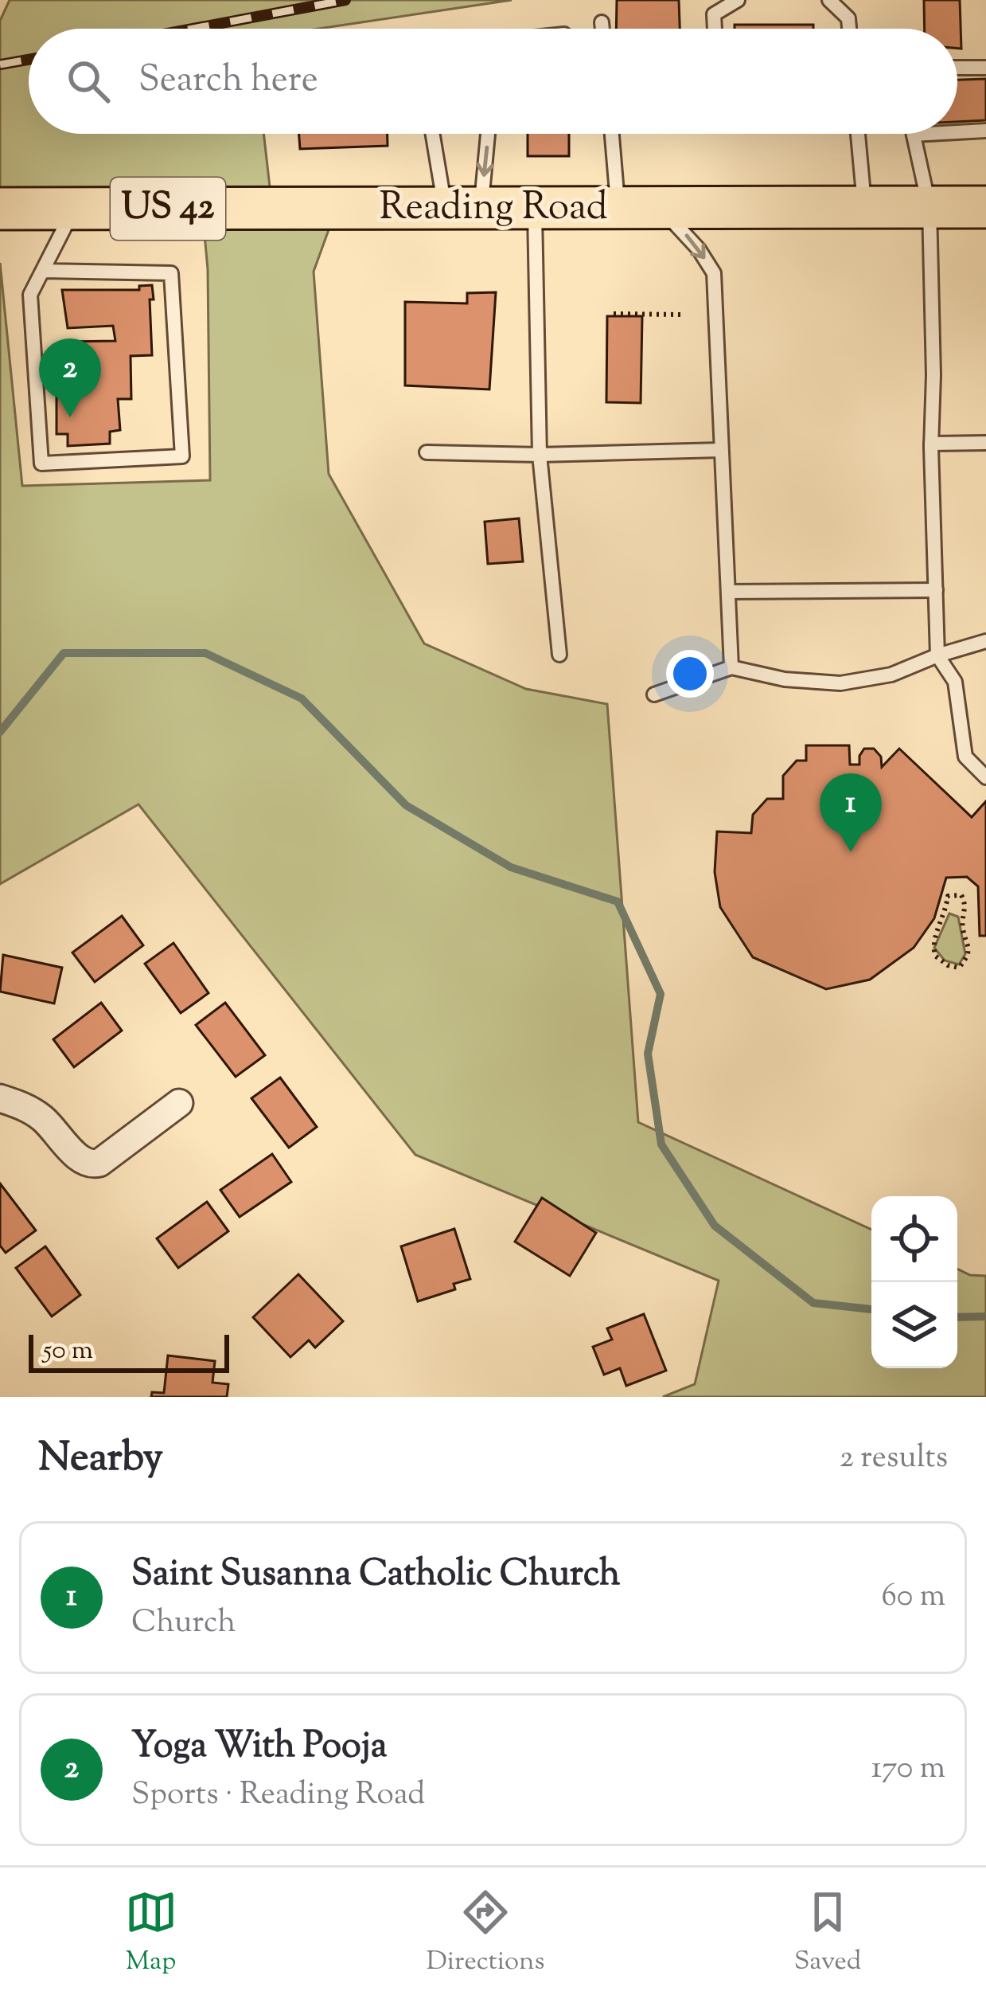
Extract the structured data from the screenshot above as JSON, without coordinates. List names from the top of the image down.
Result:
{
  "streets": {
    "main road": ["US 42", "Reading Road"]
  },
  "scale_bar": "50 m",
  "page": {
    "search": "Search here",
    "pins": ["2", "1"],
    "scale": "50 m",
    "heading": ["Nearby", "2 results"],
    "list": [
      {
        "mark": "1",
        "name": "Saint Susanna Catholic Church",
        "note": "Church",
        "value": "60 m"
      },
      {
        "mark": "2",
        "name": "Yoga With Pooja",
        "note": "Sports · Reading Road",
        "value": "170 m"
      }
    ],
    "nav": ["Map", "Directions", "Saved"]
  }
}
